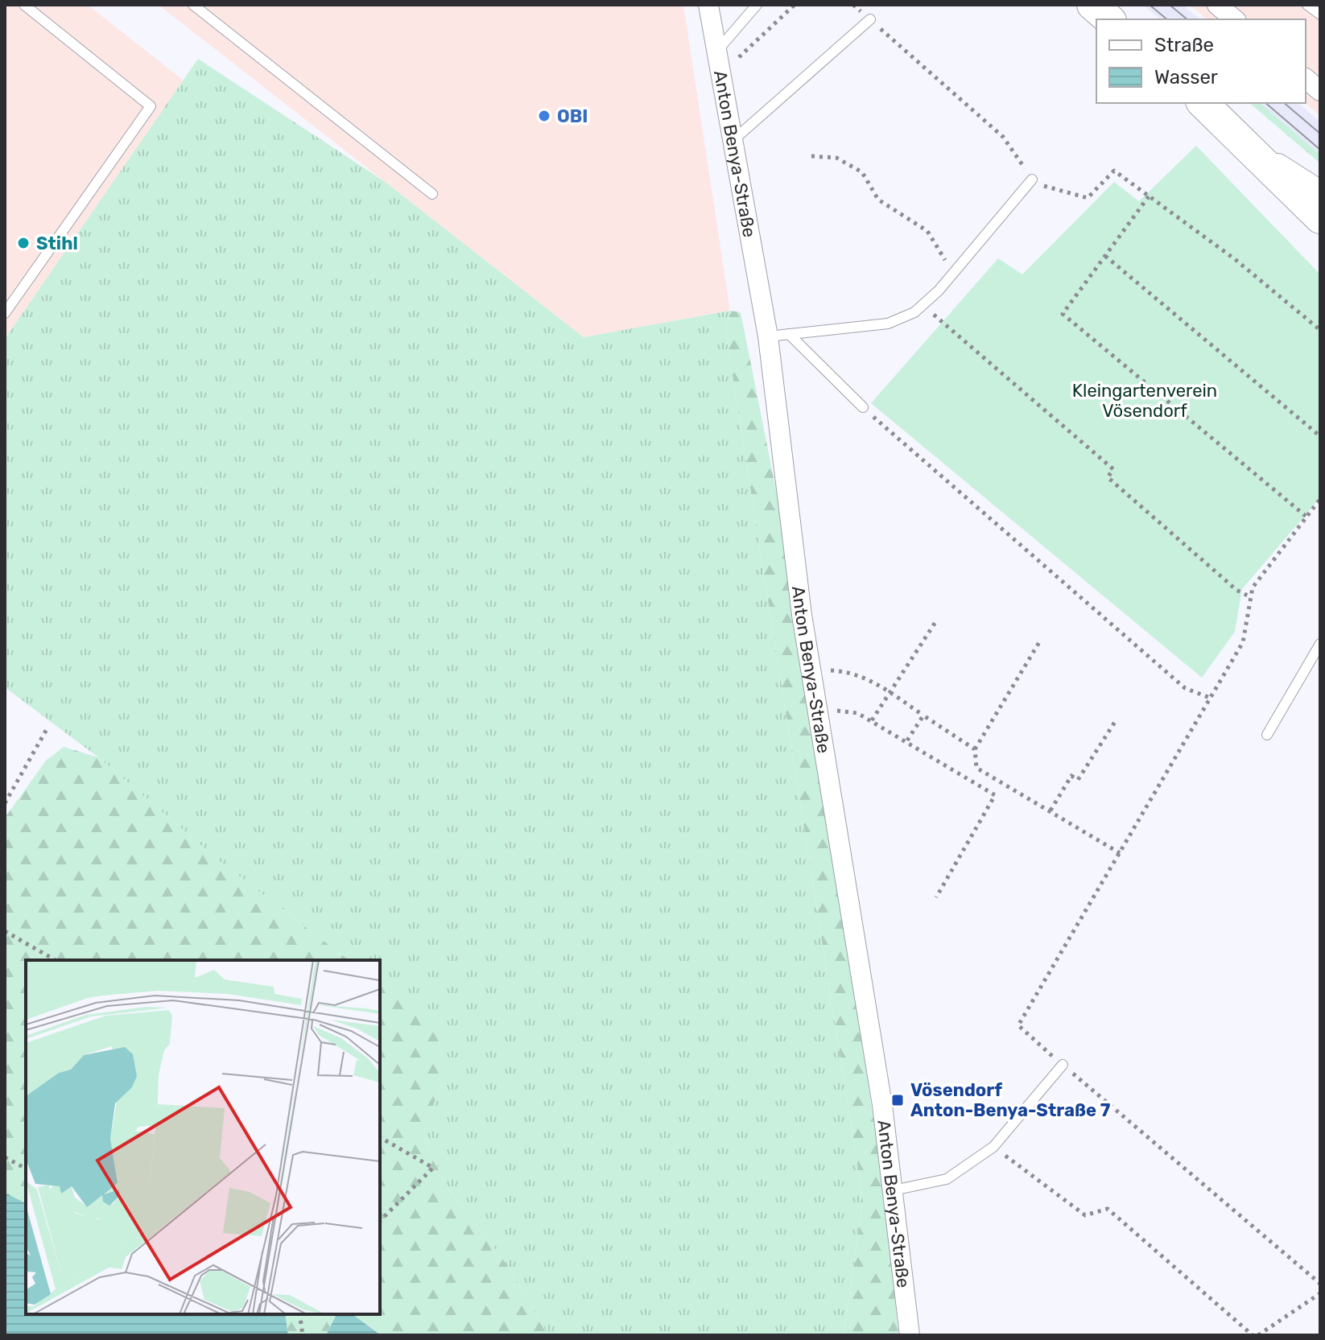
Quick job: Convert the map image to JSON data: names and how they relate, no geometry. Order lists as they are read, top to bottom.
{
  "streets": {
    "street": ["Anton Benya-Straße"]
  },
  "parks": ["Kleingartenverein Vösendorf"],
  "places": {
    "other": ["OBI", "Stihl"],
    "transit": ["Vösendorf Anton-Benya-Straße 7"]
  },
  "legend": ["Straße", "Wasser"]
}
